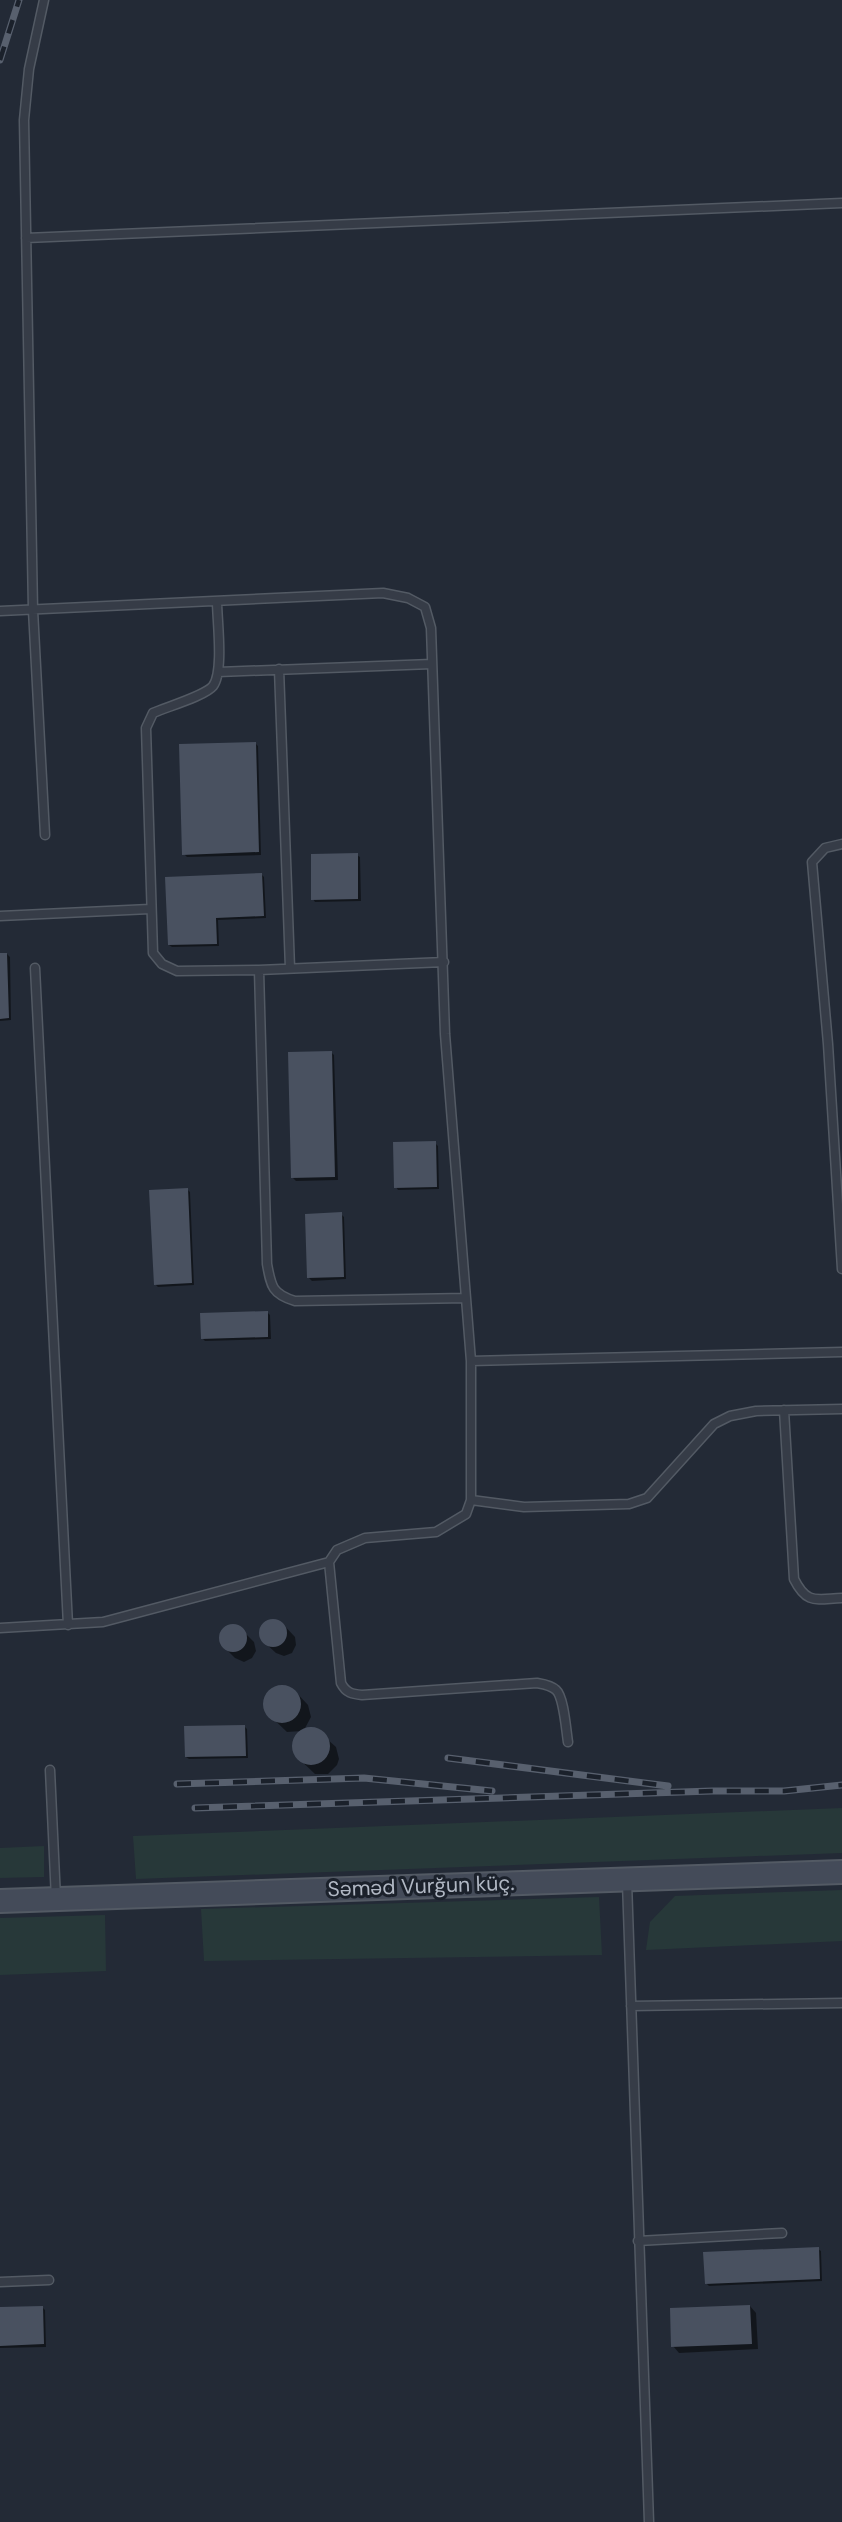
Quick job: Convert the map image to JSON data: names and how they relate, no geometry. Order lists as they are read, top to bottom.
{
  "streets": {
    "main road": ["Səməd Vurğun küç."]
  }
}
